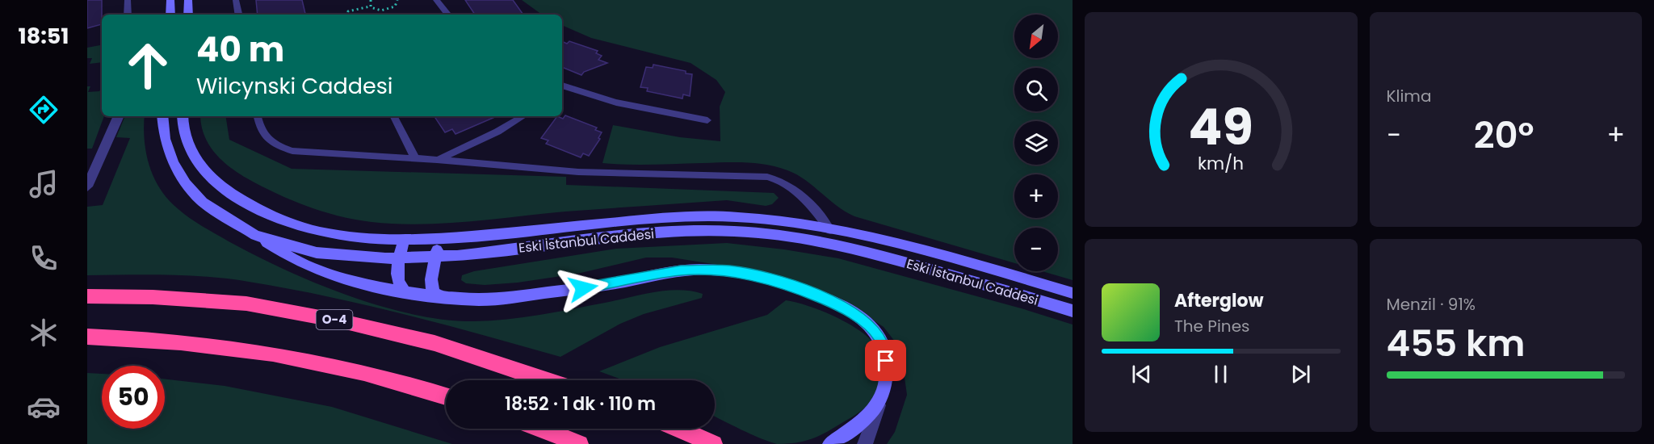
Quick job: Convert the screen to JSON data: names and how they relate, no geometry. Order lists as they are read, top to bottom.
{
  "streets": {
    "highway": ["O-4"],
    "main road": ["Eski İstanbul Caddesi"]
  },
  "north": "bottom left",
  "page": {
    "tabs": "18:51",
    "tile": [
      "Klima",
      ["Menzil · 91%", "455 km"]
    ],
    "map_buttons": ["+", "−"],
    "turn": ["40 m", "Wilcynski Caddesi"],
    "heat": ["−", "20°", "+"],
    "song": ["Afterglow", "The Pines"],
    "limit": "50",
    "trip": "18:52 · 1 dk · 110 m",
    "gauge": ["49", "km/h"]
  }
}
